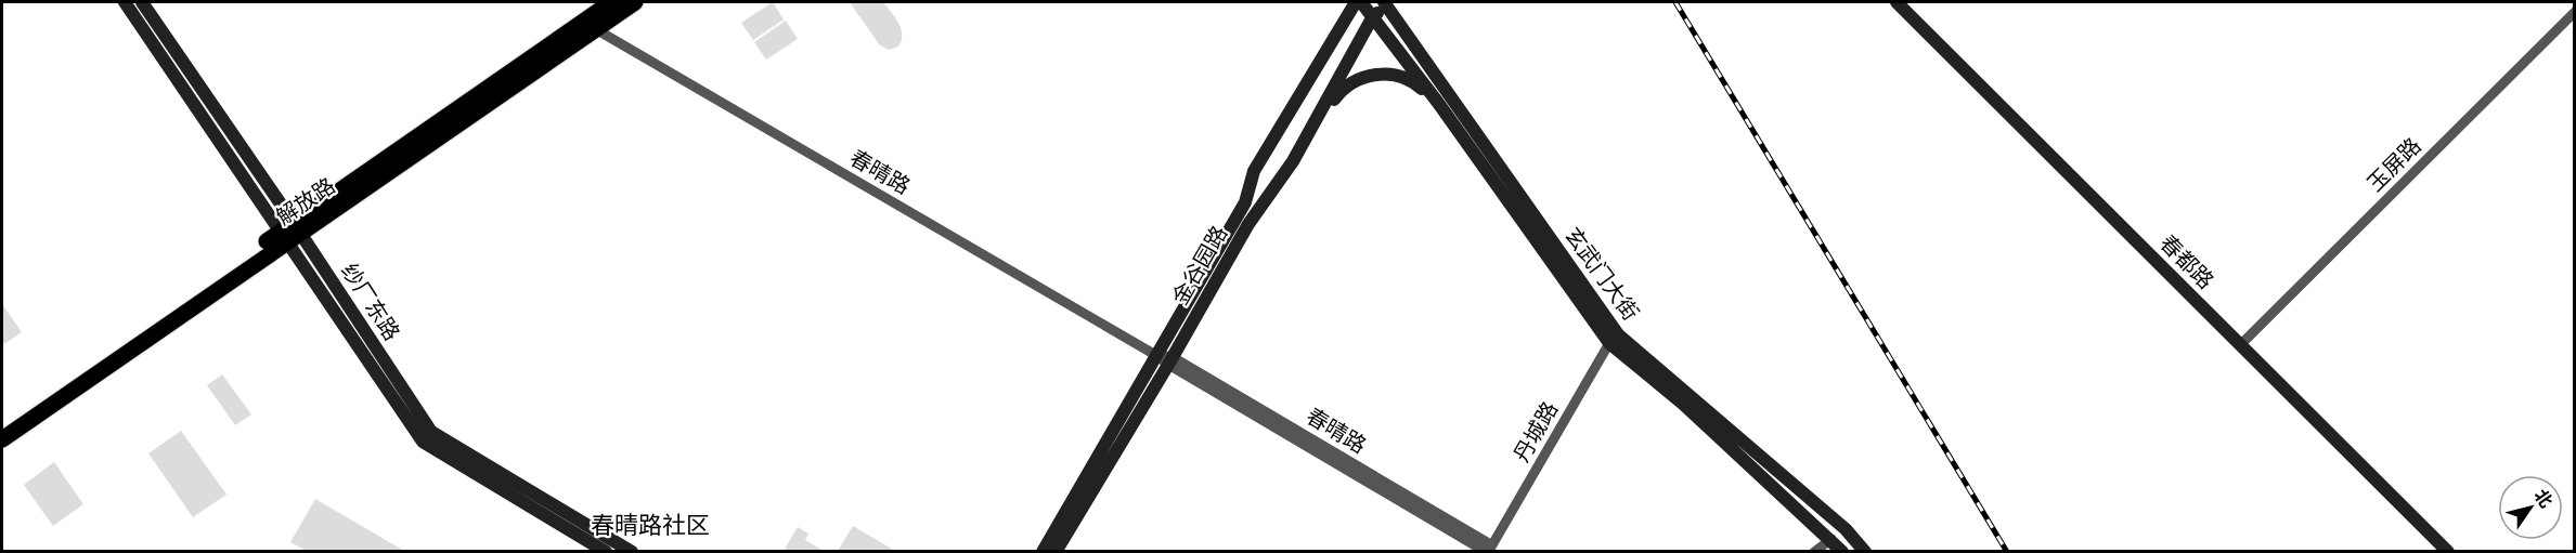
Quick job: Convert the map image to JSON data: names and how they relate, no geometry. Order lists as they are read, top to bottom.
{
  "streets": {
    "main road": [
      "解放路",
      "春都路",
      "金谷园路",
      "玄武门大街",
      "纱厂东路"
    ],
    "street": ["玉屏路", "春晴路", "丹城路"]
  },
  "crossings": [
    ["玉屏路", "春都路"],
    ["春晴路", "解放路"],
    ["春晴路", "金谷园路"],
    ["春晴路", "丹城路"],
    ["解放路", "纱厂东路"],
    ["金谷园路", "玄武门大街"],
    ["玄武门大街", "丹城路"]
  ],
  "districts": ["春晴路社区"],
  "north": "top right"
}
